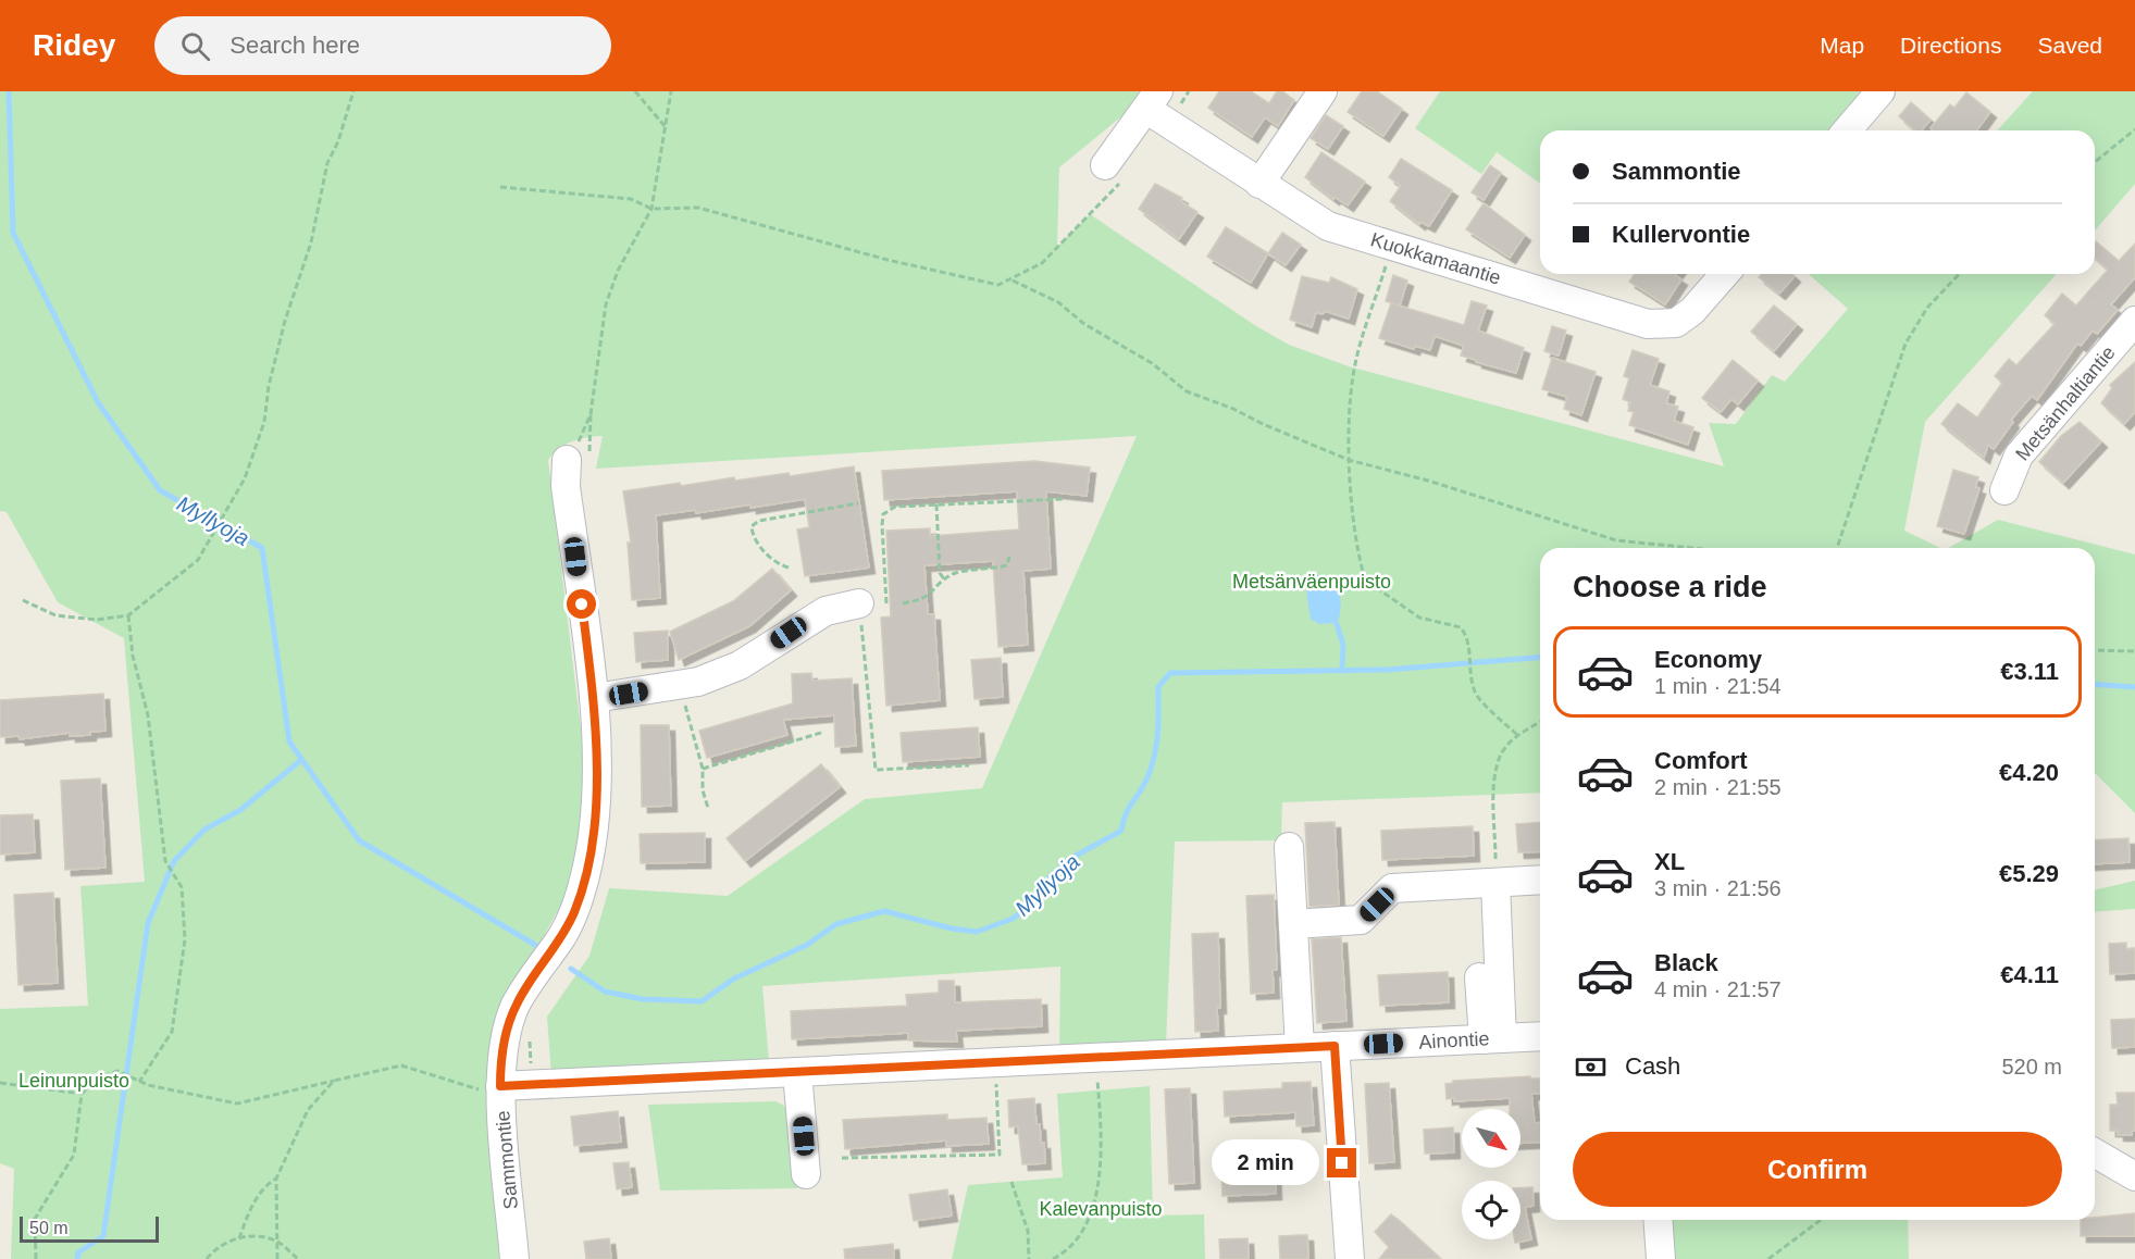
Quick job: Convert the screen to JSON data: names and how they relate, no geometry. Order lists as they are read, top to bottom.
{
  "streets": {
    "street": [
      "Kuokkamaantie",
      "Metsänhaltiantie",
      "Ainontie",
      "Sammontie"
    ]
  },
  "crossings": [
    ["Ainontie", "Sammontie"]
  ],
  "water": ["Myllyoja"],
  "parks": ["Metsänväenpuisto", "Leinunpuisto", "Kalevanpuisto"],
  "scale_bar": "50 m",
  "north": "bottom right",
  "page": {
    "header": "Ridey",
    "search": "Search here",
    "nav": ["Map", "Directions", "Saved"],
    "banner": ["Sammontie", "Kullervontie"],
    "heading": "Choose a ride",
    "list": [
      {
        "name": "Economy",
        "note": "1 min · 21:54",
        "value": "€3.11"
      },
      {
        "name": "Comfort",
        "note": "2 min · 21:55",
        "value": "€4.20"
      },
      {
        "name": "XL",
        "note": "3 min · 21:56",
        "value": "€5.29"
      },
      {
        "name": "Black",
        "note": "4 min · 21:57",
        "value": "€4.11"
      }
    ],
    "pay": ["Cash", "520 m"],
    "buttons": "Confirm",
    "bubble": "2 min",
    "scale": "50 m"
  }
}
